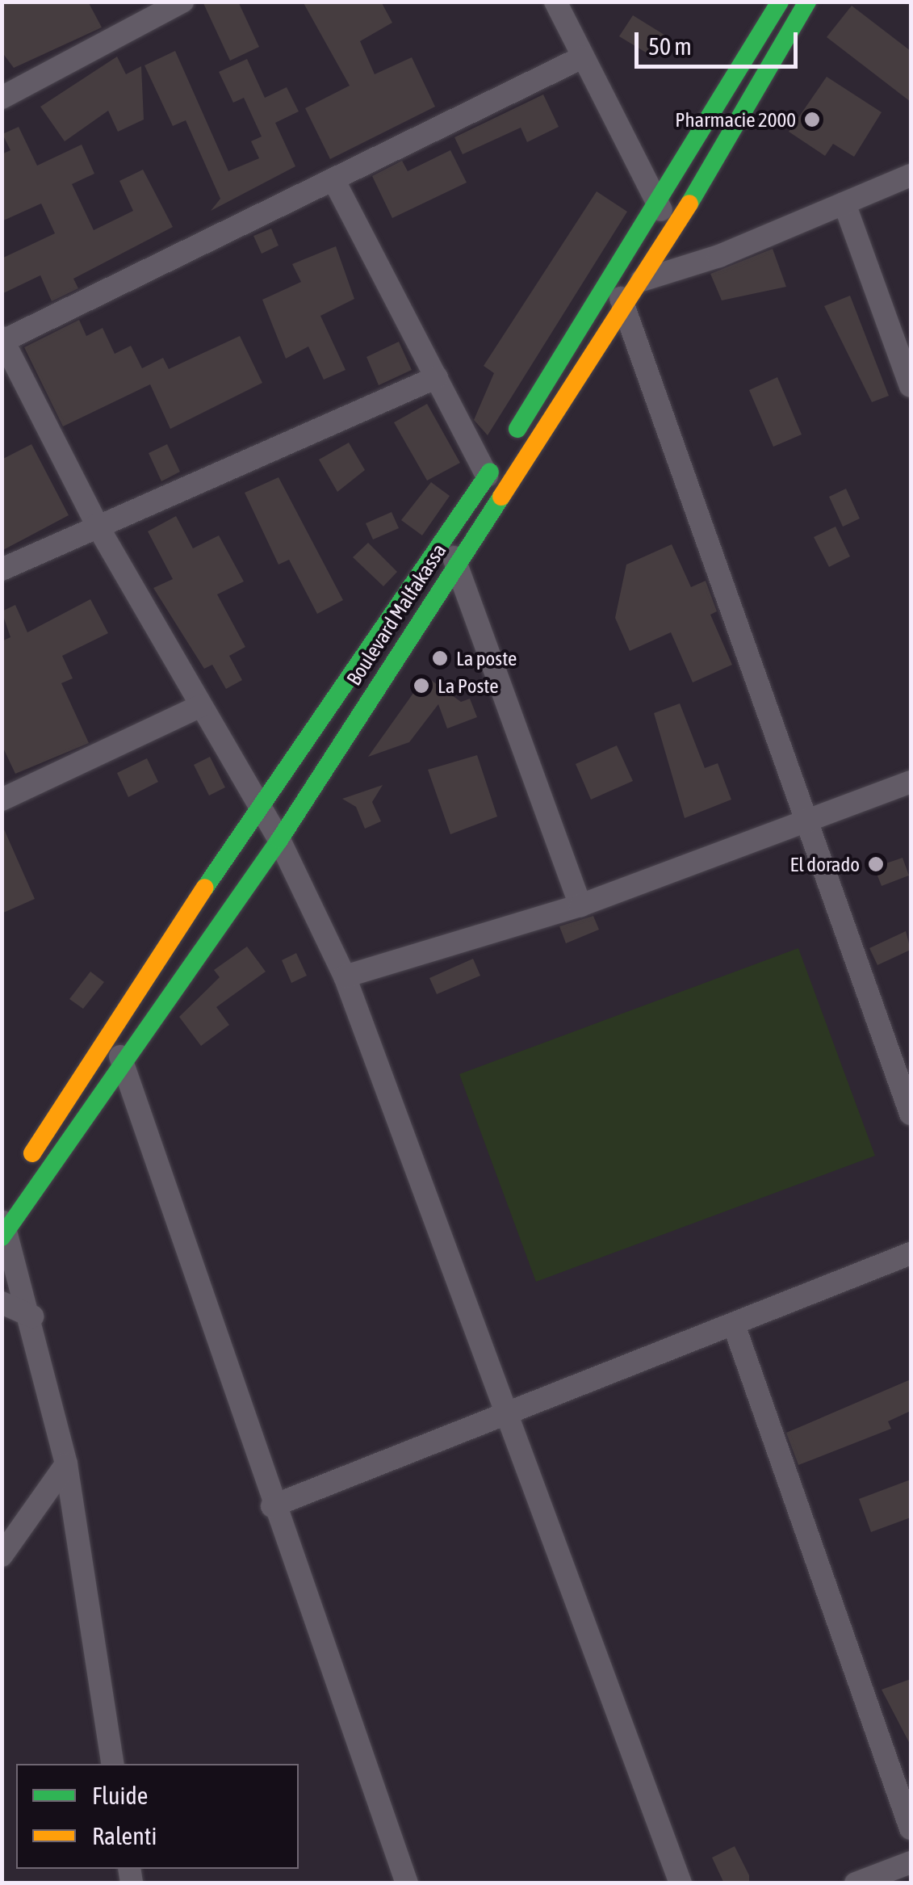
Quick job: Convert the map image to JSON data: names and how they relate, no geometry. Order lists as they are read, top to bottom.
{
  "streets": {
    "main road": ["Boulevard Malfakassa"]
  },
  "places": [
    "Pharmacie 2000",
    "La poste",
    "La Poste",
    "El dorado"
  ],
  "legend": ["Fluide", "Ralenti"],
  "scale_bar": "50 m"
}
